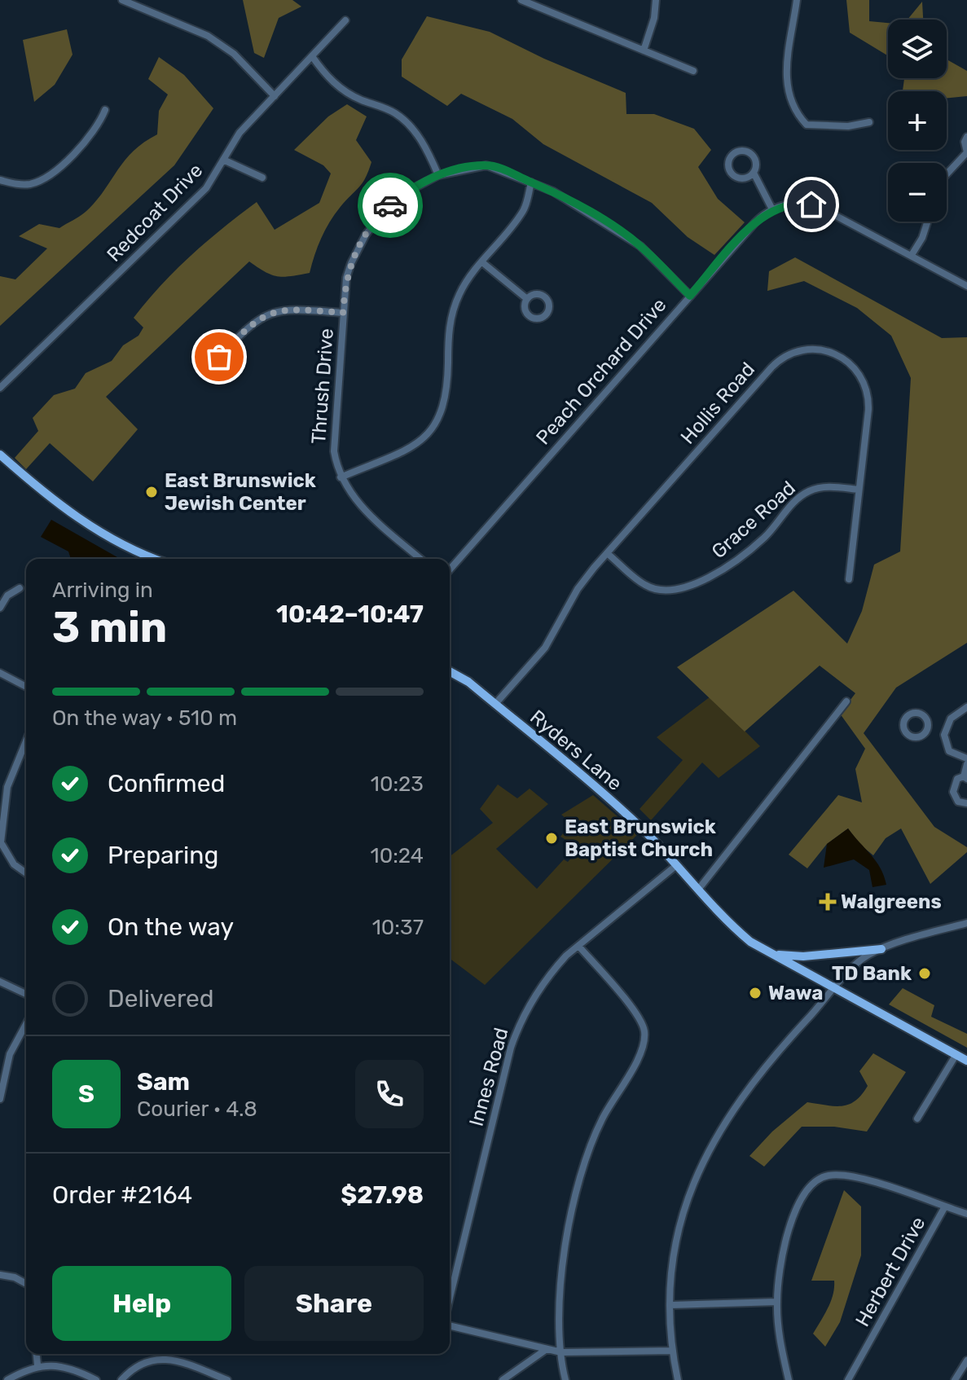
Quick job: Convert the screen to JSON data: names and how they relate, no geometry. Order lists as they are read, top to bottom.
{
  "streets": {
    "main road": ["Ryders Lane"],
    "street": [
      "Redcoat Drive",
      "Peach Orchard Drive",
      "Thrush Drive",
      "Hollis Road",
      "Grace Road",
      "Innes Road",
      "Herbert Drive"
    ]
  },
  "crossings": [
    ["Peach Orchard Drive", "Thrush Drive"],
    ["Hollis Road", "Grace Road"],
    ["Hollis Road", "Ryders Lane"],
    ["Ryders Lane", "Innes Road"]
  ],
  "places": {
    "other": [
      "East Brunswick Jewish Center",
      "East Brunswick Baptist Church",
      "TD Bank",
      "Wawa"
    ],
    "health": ["Walgreens"]
  },
  "page": {
    "map_buttons": ["+", "−"],
    "heading": ["3 min", "Arriving in", "10:42–10:47"],
    "panel": [
      "Sam",
      "Courier · 4.8",
      "Order #2164",
      "$27.98"
    ],
    "bar": "On the way · 510 m",
    "list": [
      ["Confirmed", "10:23"],
      ["Preparing", "10:24"],
      ["On the way", "10:37"],
      "Delivered"
    ],
    "round": "S",
    "buttons": ["Help", "Share"]
  }
}
